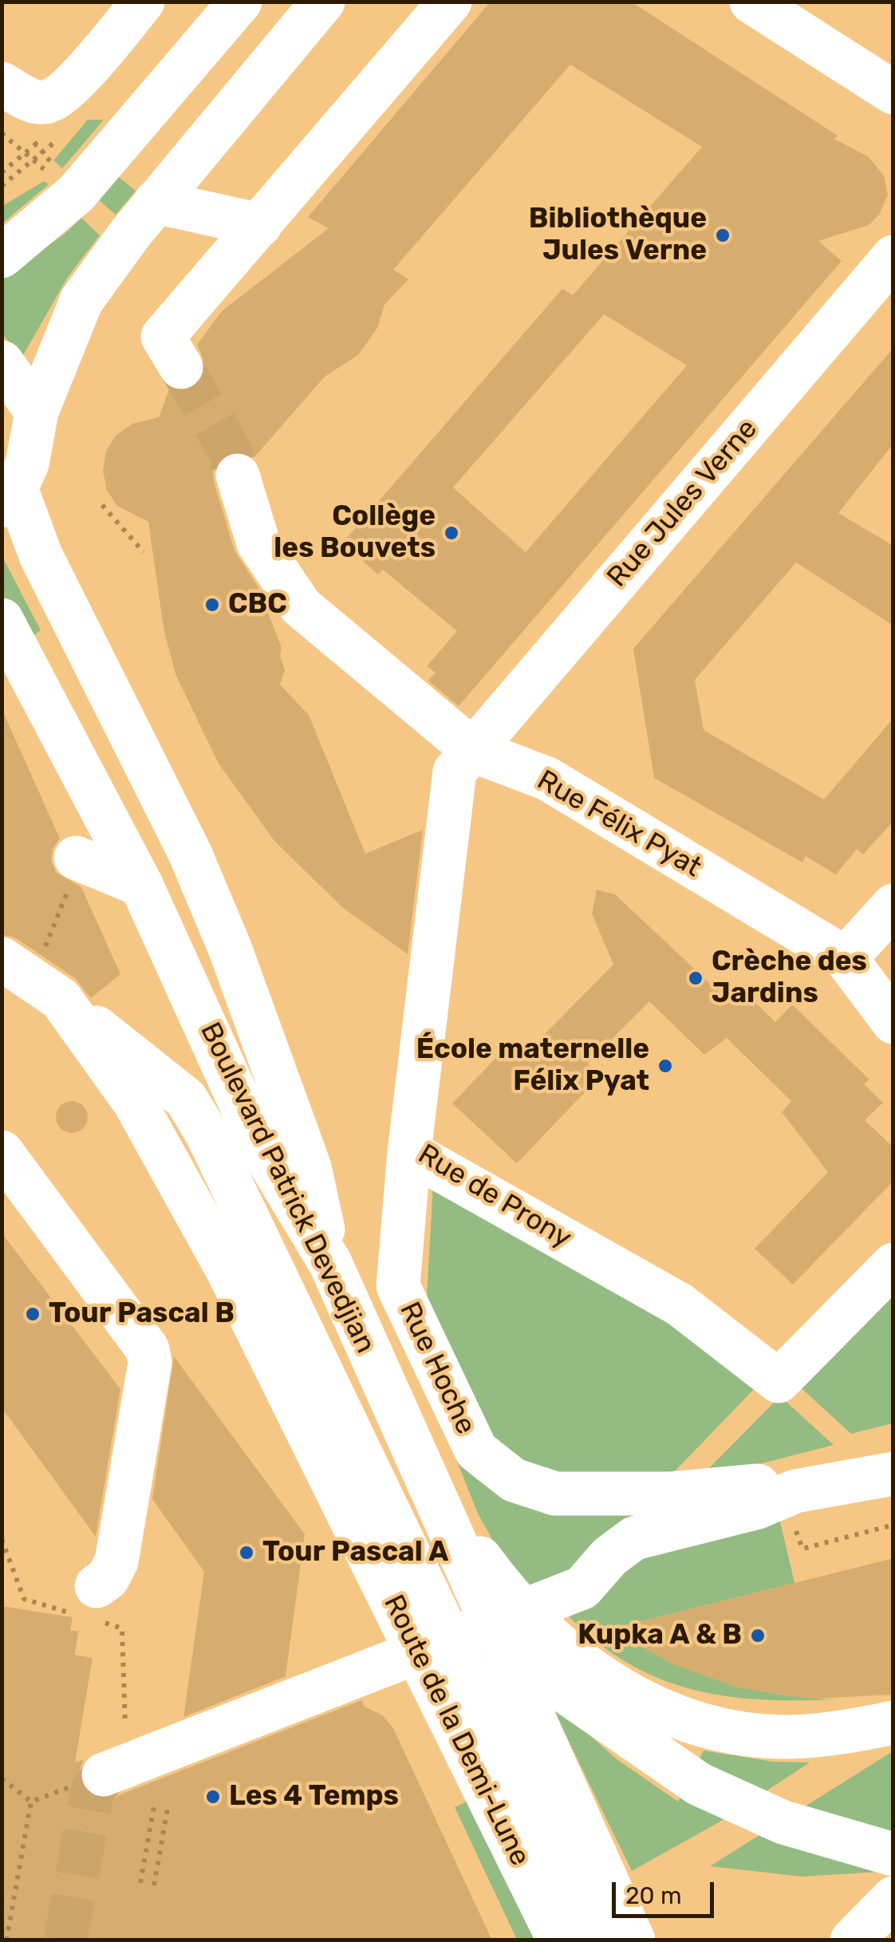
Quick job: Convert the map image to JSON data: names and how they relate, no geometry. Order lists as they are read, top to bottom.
{
  "streets": {
    "street": [
      "Rue Jules Verne",
      "Rue Félix Pyat",
      "Boulevard Patrick Devedjian",
      "Rue de Prony",
      "Rue Hoche",
      "Route de la Demi-Lune"
    ]
  },
  "crossings": [
    ["Rue Jules Verne", "Rue Félix Pyat"],
    ["Rue Jules Verne", "Rue de Prony"],
    ["Rue Félix Pyat", "Rue de Prony"],
    ["Rue de Prony", "Rue Hoche"]
  ],
  "places": [
    "Bibliothèque Jules Verne",
    "Collège les Bouvets",
    "CBC",
    "Crèche des Jardins",
    "École maternelle Félix Pyat",
    "Tour Pascal B",
    "Tour Pascal A",
    "Kupka A & B",
    "Les 4 Temps"
  ],
  "scale_bar": "20 m"
}
